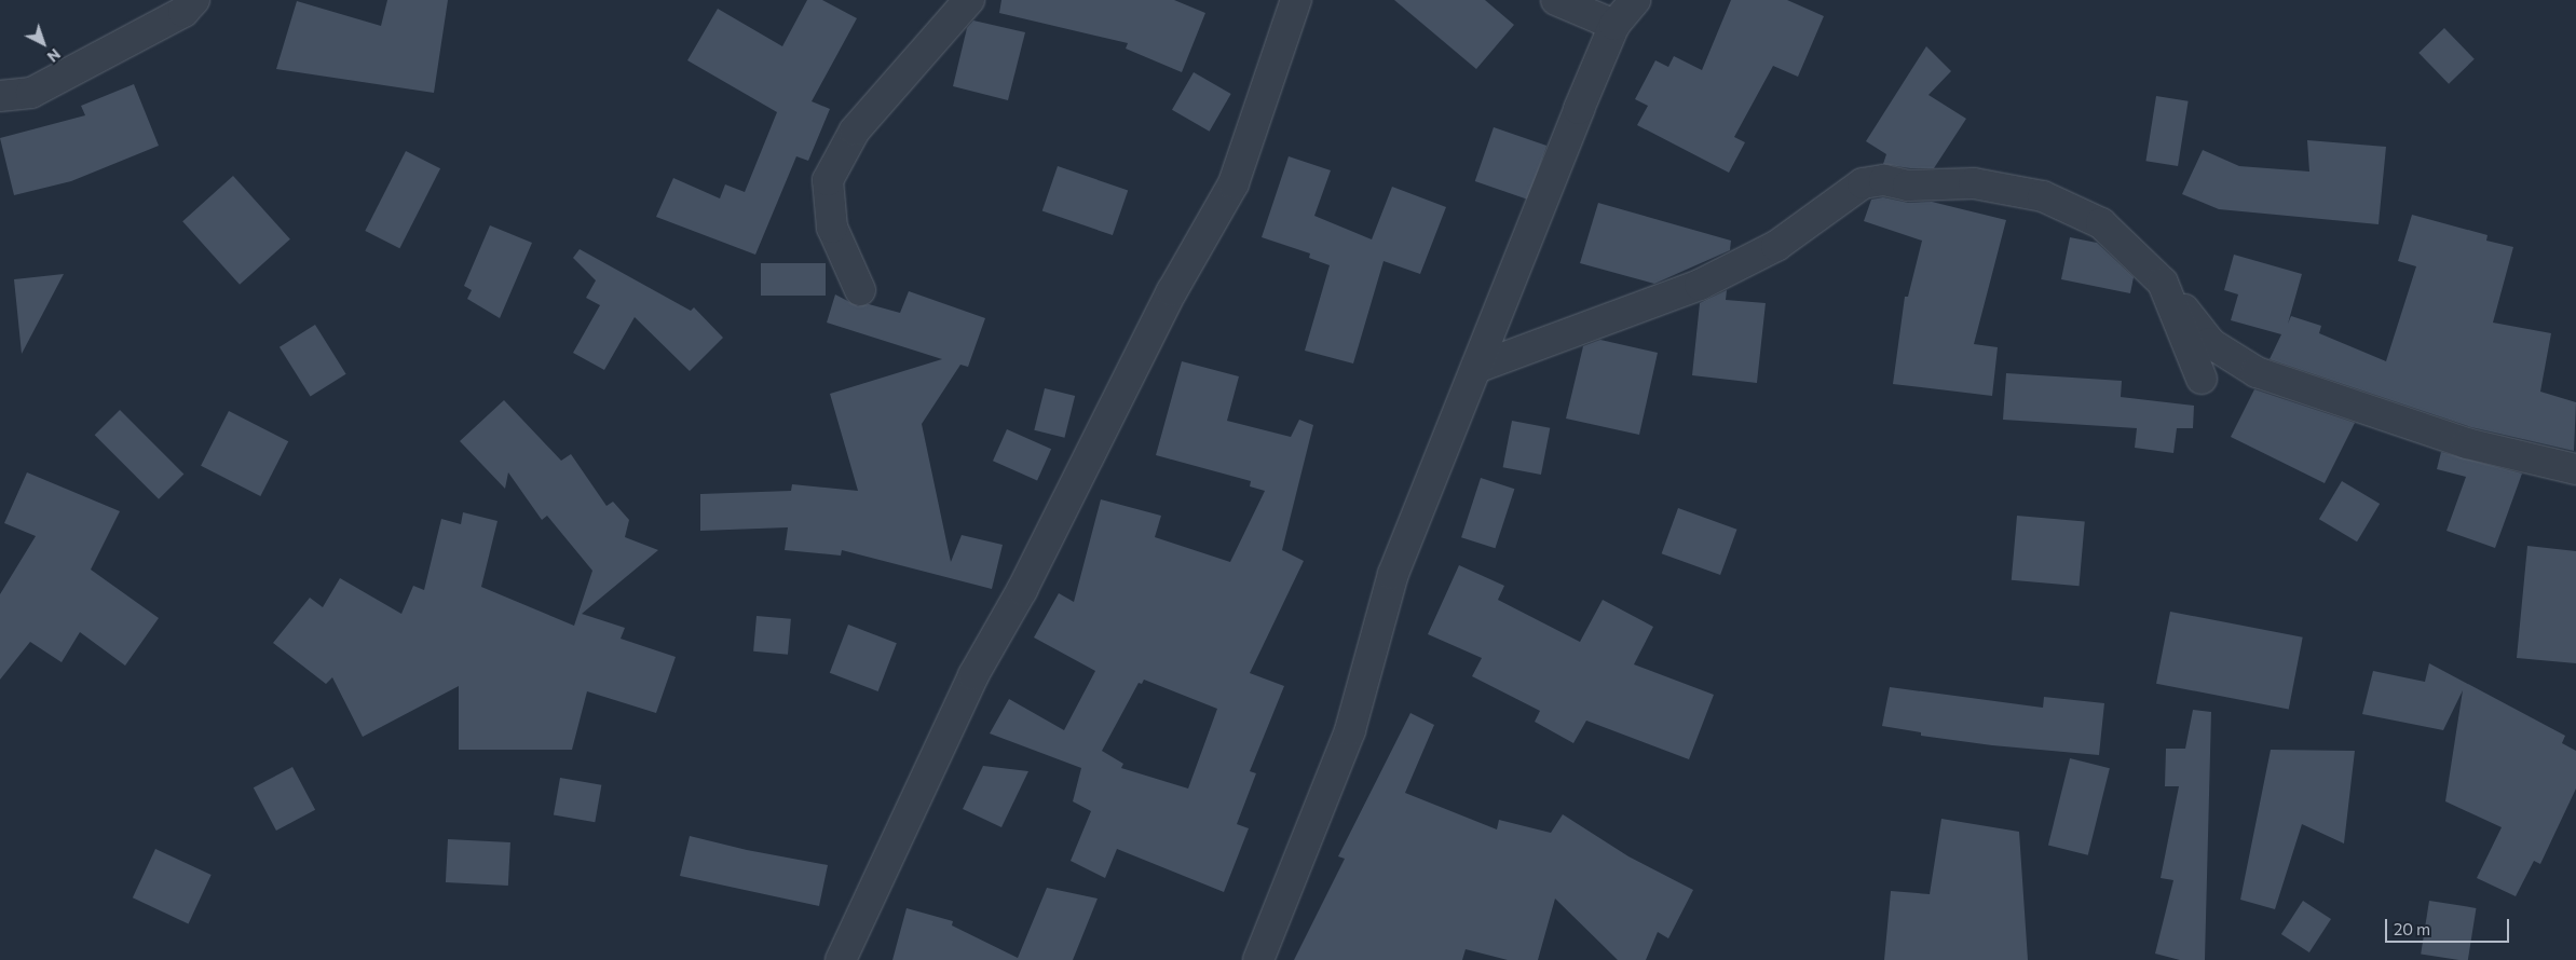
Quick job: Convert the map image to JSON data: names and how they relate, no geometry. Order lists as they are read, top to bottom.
{
  "scale_bar": "20 m",
  "north": "bottom right"
}
